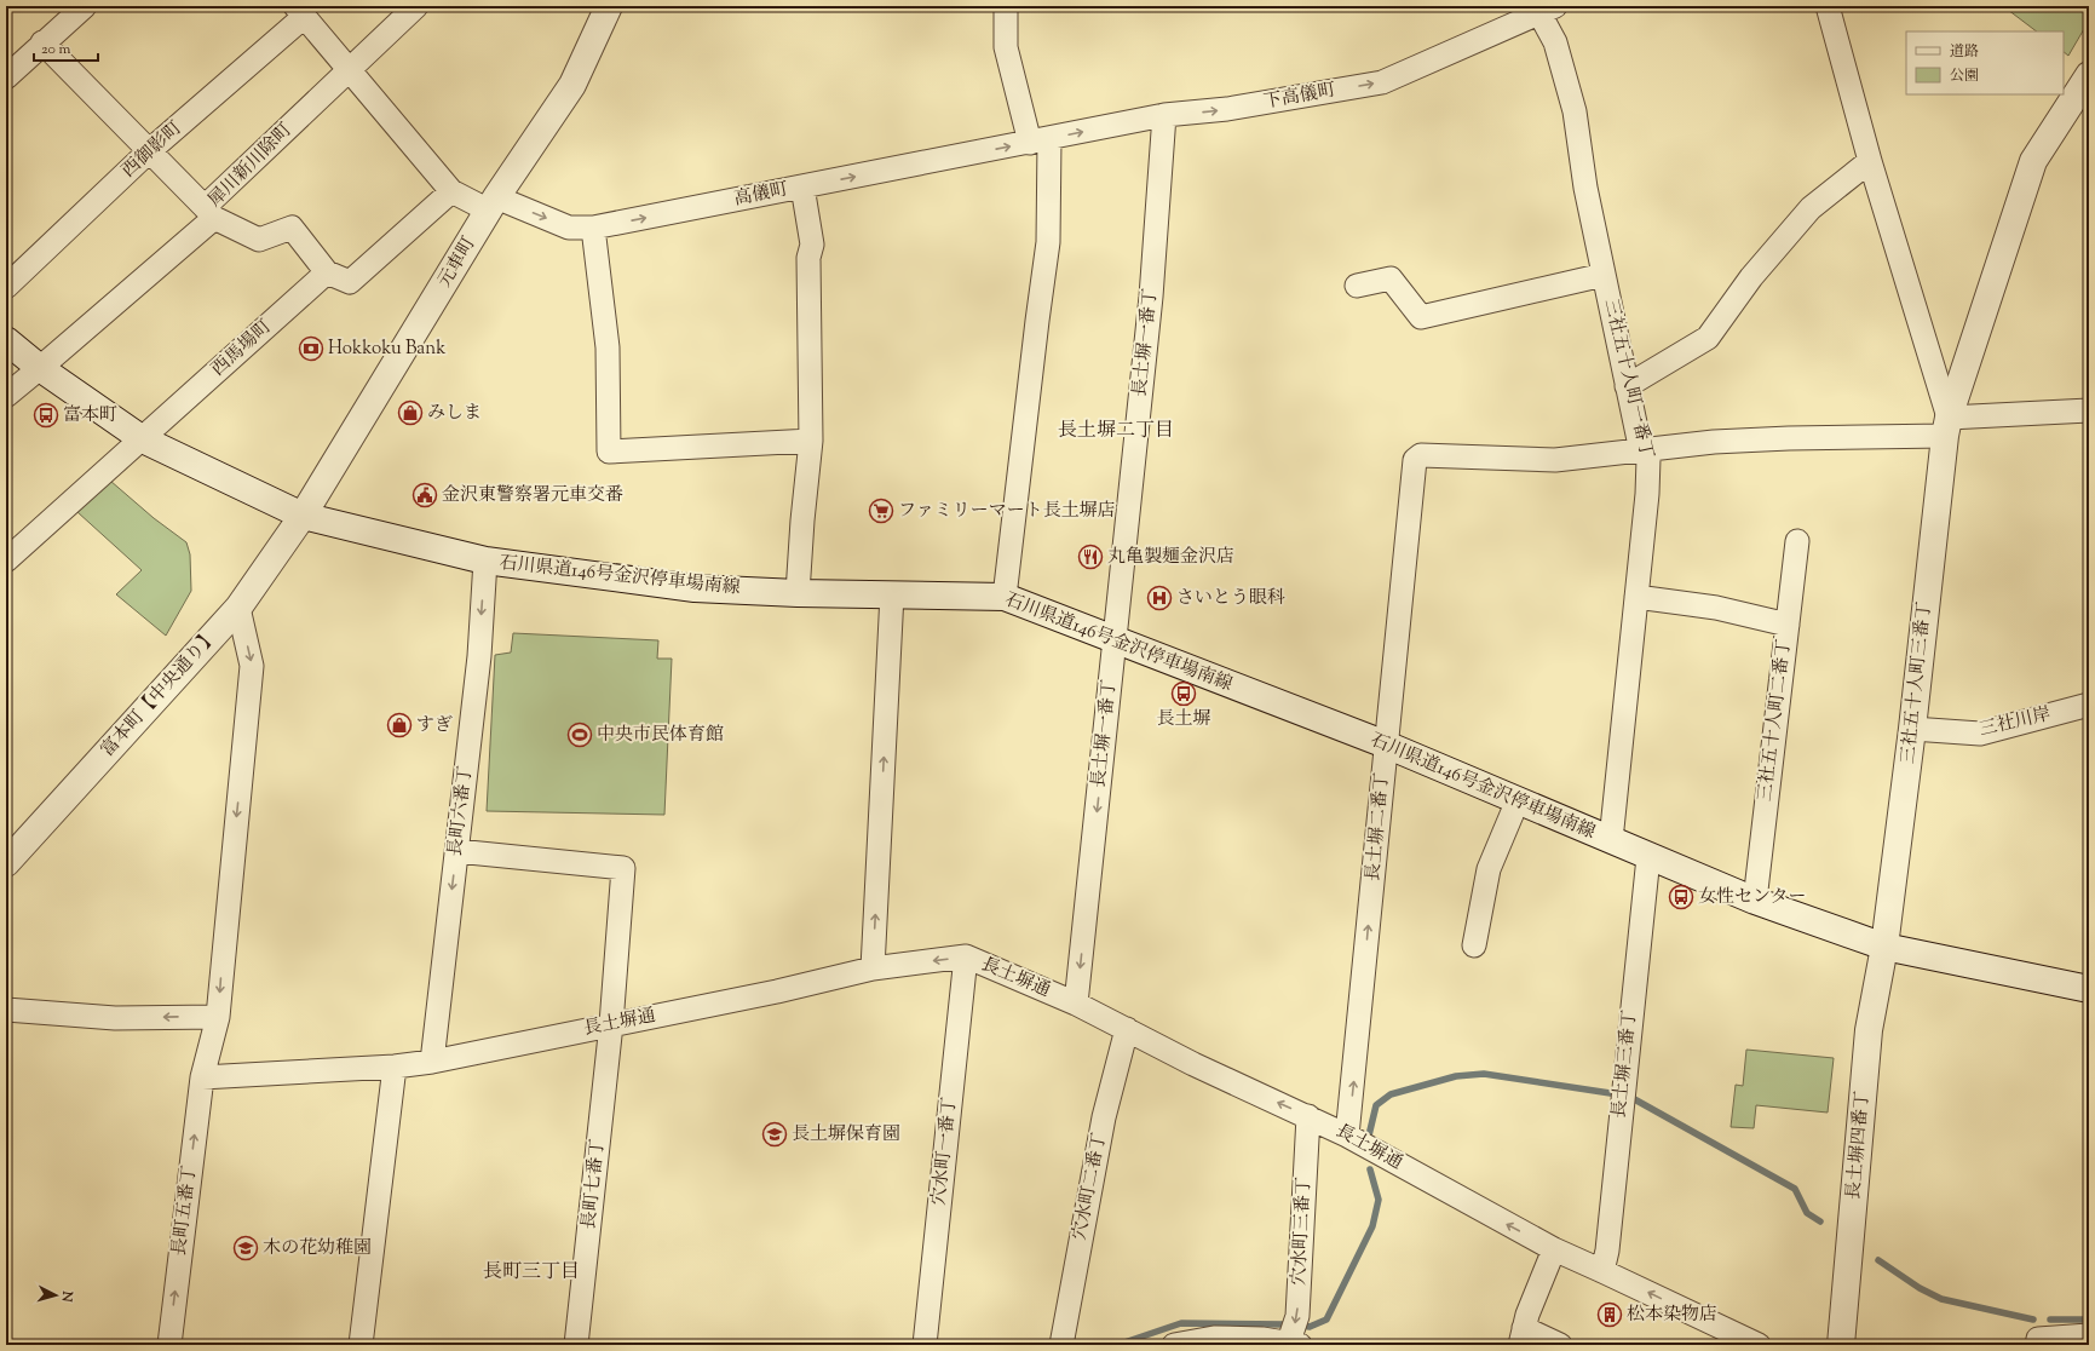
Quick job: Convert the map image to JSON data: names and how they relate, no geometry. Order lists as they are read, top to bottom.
{
  "streets": {
    "street": [
      "下高儀町",
      "西御影町",
      "犀川新川除町",
      "高儀町",
      "元車町",
      "長土塀一番丁",
      "西馬場町",
      "三社五十人町一番丁",
      "石川県道146号金沢停車場南線",
      "三社五十人町三番丁",
      "富本町【中央通り】",
      "三社五十人町二番丁",
      "三社川岸",
      "長町六番丁",
      "長土塀二番丁",
      "長土塀通",
      "長土塀三番丁",
      "長土塀四番丁",
      "穴水町一番丁",
      "長町七番丁",
      "穴水町二番丁",
      "長町五番丁",
      "穴水町三番丁"
    ]
  },
  "crossings": [
    ["下高儀町", "高儀町"],
    ["下高儀町", "長土塀一番丁"],
    ["下高儀町", "三社五十人町一番丁"],
    ["犀川新川除町", "石川県道146号金沢停車場南線"],
    ["高儀町", "元車町"],
    ["元車町", "石川県道146号金沢停車場南線"],
    ["元車町", "富本町【中央通り】"],
    ["長土塀一番丁", "石川県道146号金沢停車場南線"],
    ["長土塀一番丁", "長土塀通"],
    ["西馬場町", "石川県道146号金沢停車場南線"],
    ["三社五十人町一番丁", "石川県道146号金沢停車場南線"],
    ["三社五十人町一番丁", "長土塀二番丁"],
    ["石川県道146号金沢停車場南線", "三社五十人町三番丁"],
    ["石川県道146号金沢停車場南線", "富本町【中央通り】"],
    ["石川県道146号金沢停車場南線", "三社五十人町二番丁"],
    ["石川県道146号金沢停車場南線", "長町六番丁"],
    ["石川県道146号金沢停車場南線", "長土塀二番丁"],
    ["石川県道146号金沢停車場南線", "長土塀三番丁"],
    ["石川県道146号金沢停車場南線", "長土塀四番丁"],
    ["三社五十人町三番丁", "三社川岸"],
    ["三社五十人町三番丁", "長土塀四番丁"],
    ["富本町【中央通り】", "長町五番丁"],
    ["長町六番丁", "長土塀通"],
    ["長町六番丁", "長町七番丁"],
    ["長土塀二番丁", "長土塀通"],
    ["長土塀通", "長土塀三番丁"],
    ["長土塀通", "穴水町一番丁"],
    ["長土塀通", "長町七番丁"],
    ["長土塀通", "穴水町二番丁"],
    ["長土塀通", "長町五番丁"],
    ["長土塀通", "穴水町三番丁"]
  ],
  "one_way": [
    "下高儀町",
    "高儀町",
    "長土塀一番丁",
    "長町六番丁",
    "長土塀通",
    "穴水町三番丁"
  ],
  "districts": ["長土塀二丁目", "長町三丁目"],
  "places": {
    "bank": ["Hokkoku Bank"],
    "shop": ["みしま", "すぎ"],
    "bus stop": ["富本町", "長土塀", "女性センター"],
    "public building": ["金沢東警察署元車交番"],
    "supermarket": ["ファミリーマート長土塀店"],
    "restaurant": ["丸亀製麺金沢店"],
    "hospital": ["さいとう眼科"],
    "sports": ["中央市民体育館"],
    "school or university": ["長土塀保育園", "木の花幼稚園"],
    "building": ["松本染物店"]
  },
  "legend": ["道路", "公園"],
  "scale_bar": "20 m",
  "north": "right"
}
